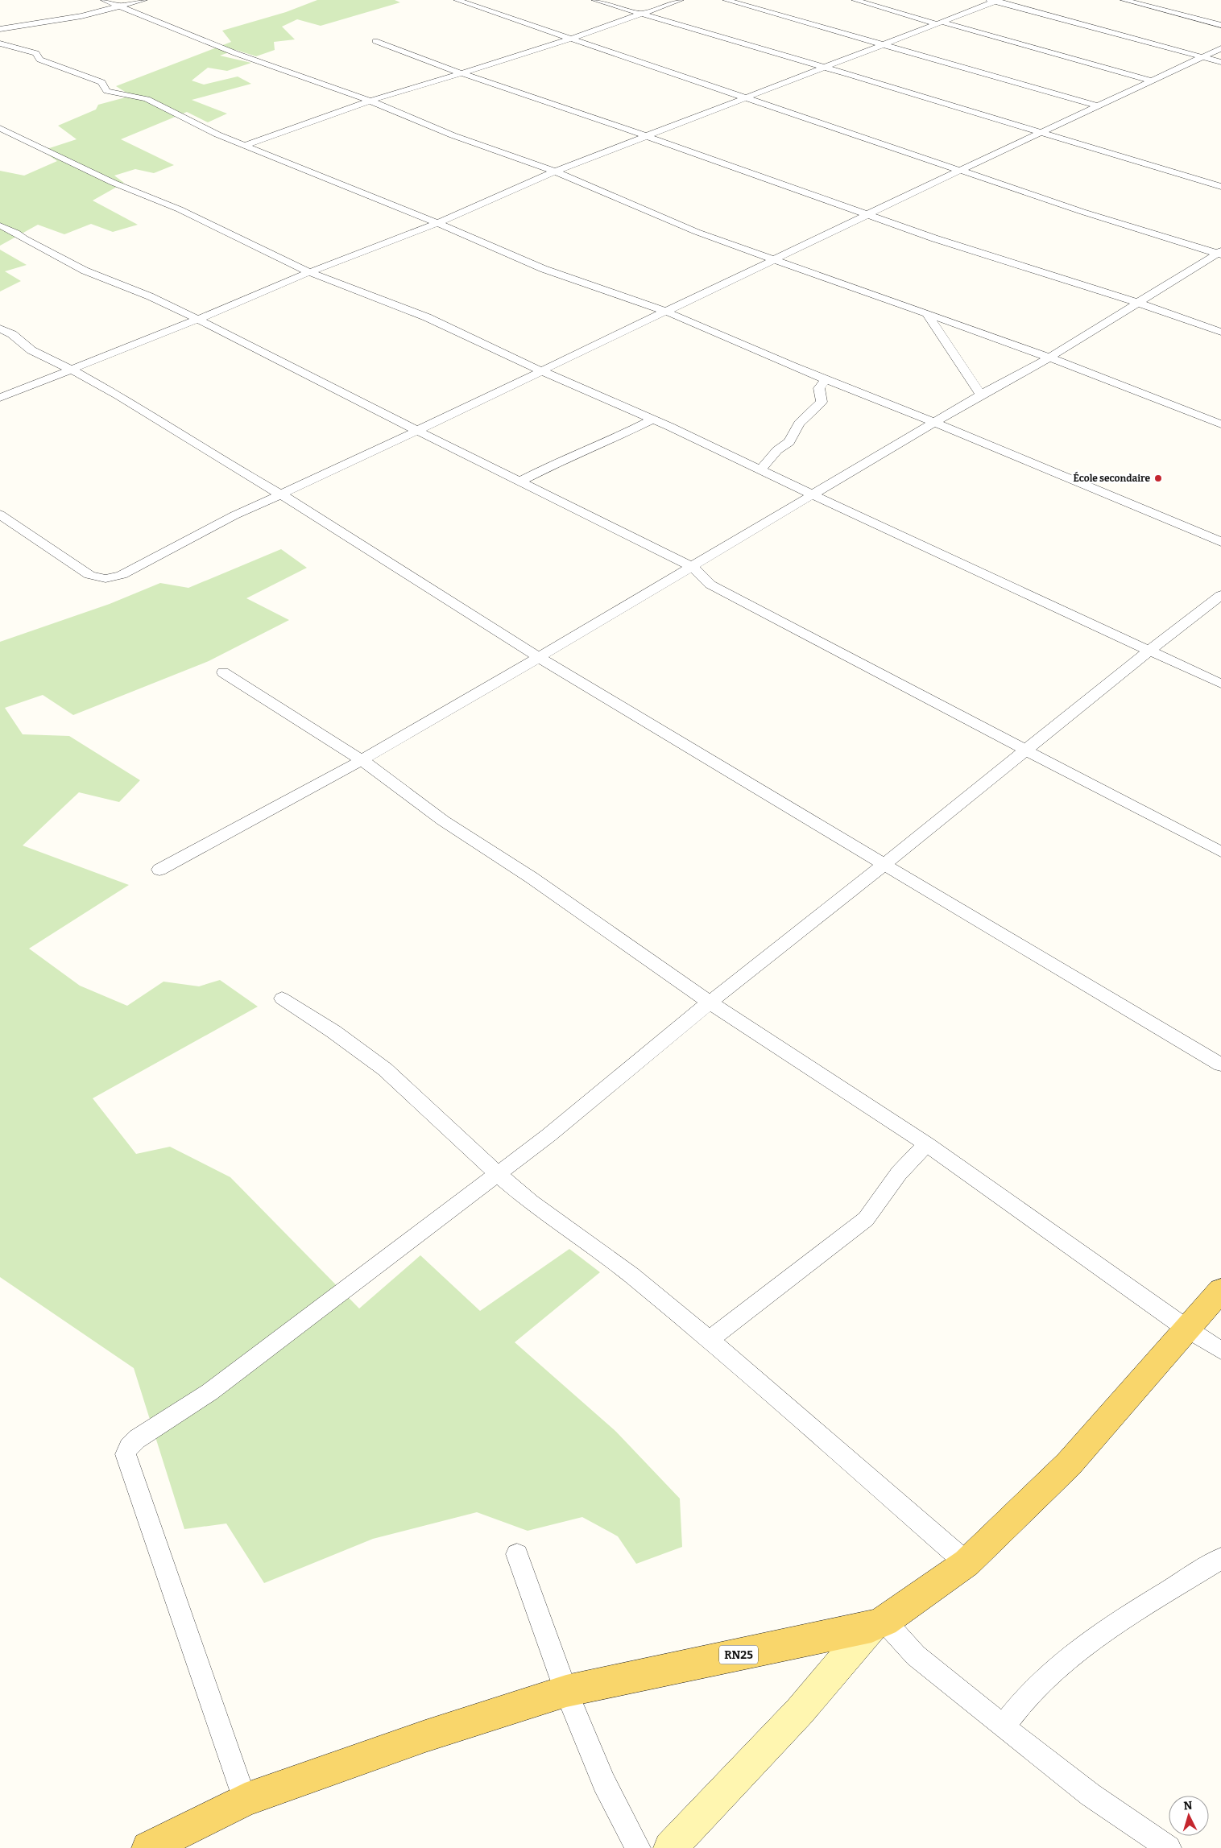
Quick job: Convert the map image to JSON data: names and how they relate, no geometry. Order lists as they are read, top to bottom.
{
  "streets": {
    "main road": ["RN25"]
  },
  "places": ["École secondaire"],
  "north": "top"
}
